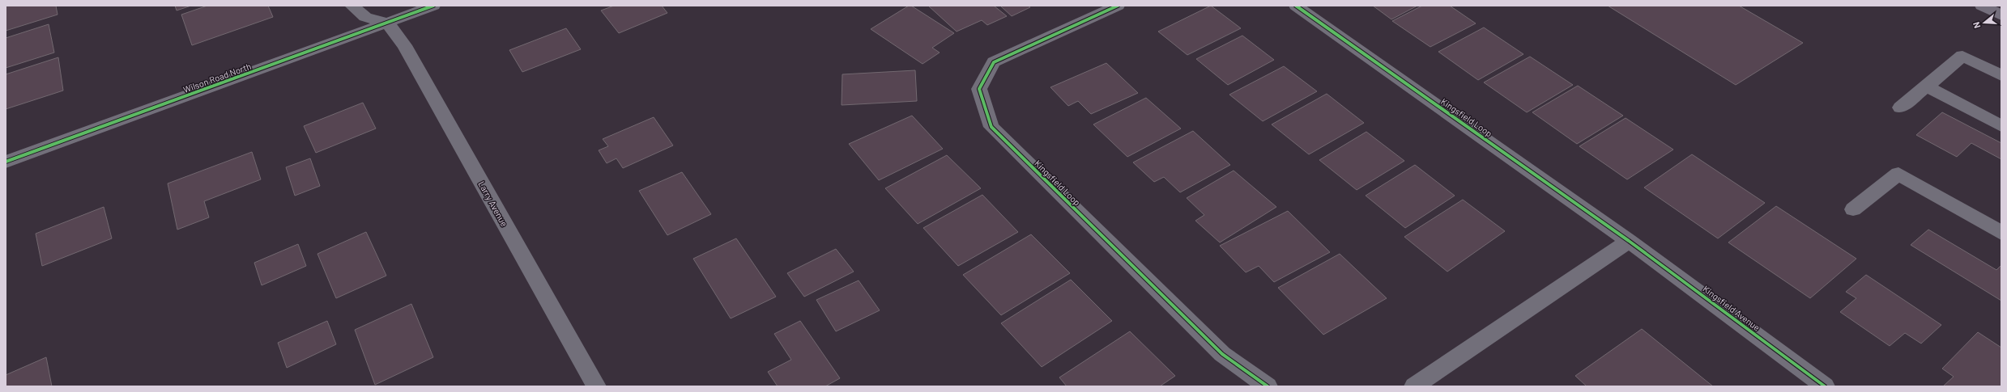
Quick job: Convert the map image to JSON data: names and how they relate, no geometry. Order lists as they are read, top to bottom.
{
  "streets": {
    "street": [
      "Wilson Road North",
      "Kingsfield Loop",
      "Larry Avenue",
      "Kingsfield Avenue"
    ]
  },
  "crossings": [
    ["Wilson Road North", "Larry Avenue"],
    ["Kingsfield Loop", "Kingsfield Avenue"]
  ],
  "north": "left"
}
